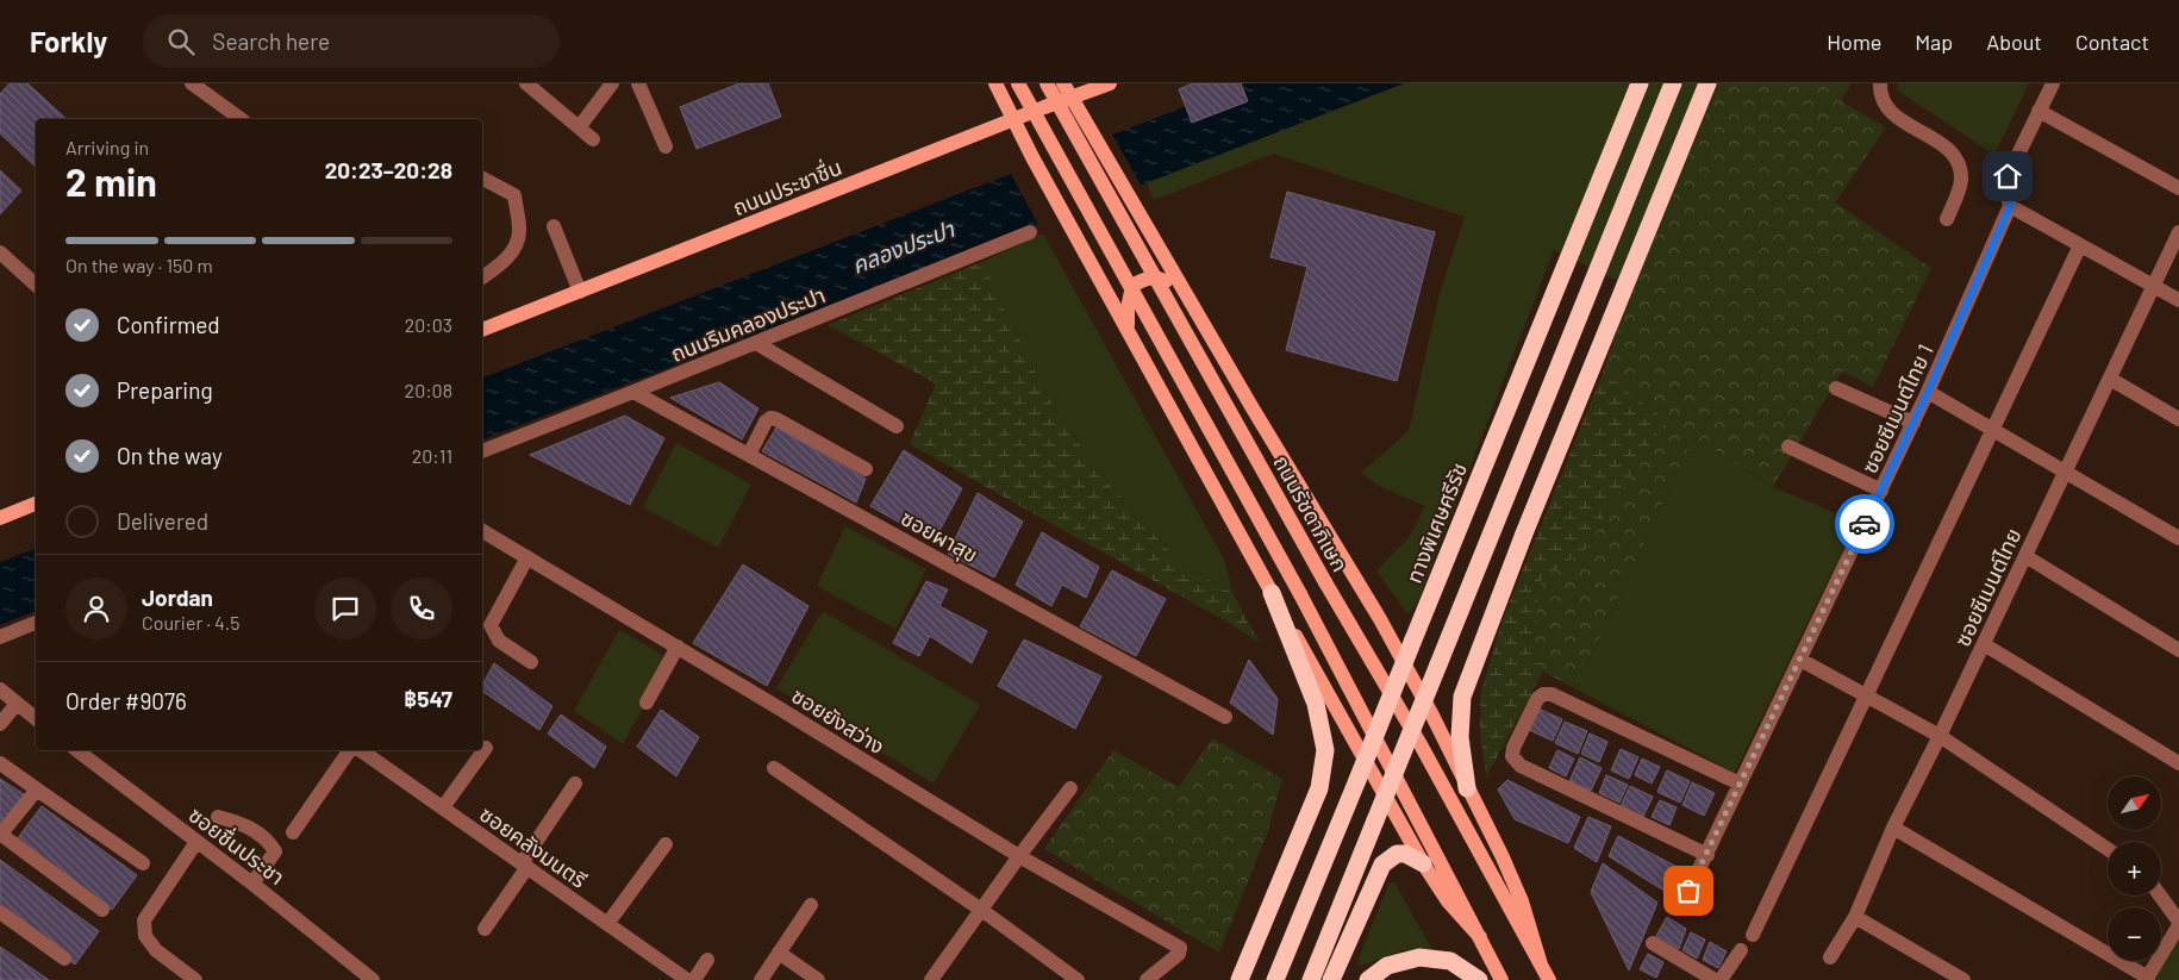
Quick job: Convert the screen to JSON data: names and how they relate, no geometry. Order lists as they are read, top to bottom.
{
  "streets": {
    "highway": ["ทางพิเศษศรีรัช"],
    "main road": ["ถนนประชาชื่น", "ถนนรัชดาภิเษก"],
    "street": [
      "ถนนริมคลองประปา",
      "ซอยซีเมนต์ไทย 1",
      "ซอยผาสุข",
      "ซอยซีเมนต์ไทย",
      "ซอยยังสว่าง",
      "ซอยชื่นประชา",
      "ซอยคลังมนตรี"
    ]
  },
  "crossings": [
    ["ถนนประชาชื่น", "ถนนรัชดาภิเษก"],
    ["ถนนริมคลองประปา", "ซอยผาสุข"]
  ],
  "water": ["คลองประปา"],
  "north": "top right",
  "page": {
    "header": "Forkly",
    "search": "Search here",
    "nav": [
      "Home",
      "Map",
      "About",
      "Contact"
    ],
    "heading": ["2 min", "Arriving in", "20:23–20:28"],
    "panel": [
      "Jordan",
      "Courier · 4.5",
      "Order #9076",
      "฿547"
    ],
    "bar": "On the way · 150 m",
    "list": [
      ["Confirmed", "20:03"],
      ["Preparing", "20:08"],
      ["On the way", "20:11"],
      "Delivered"
    ],
    "map_buttons": ["+", "−"]
  }
}
